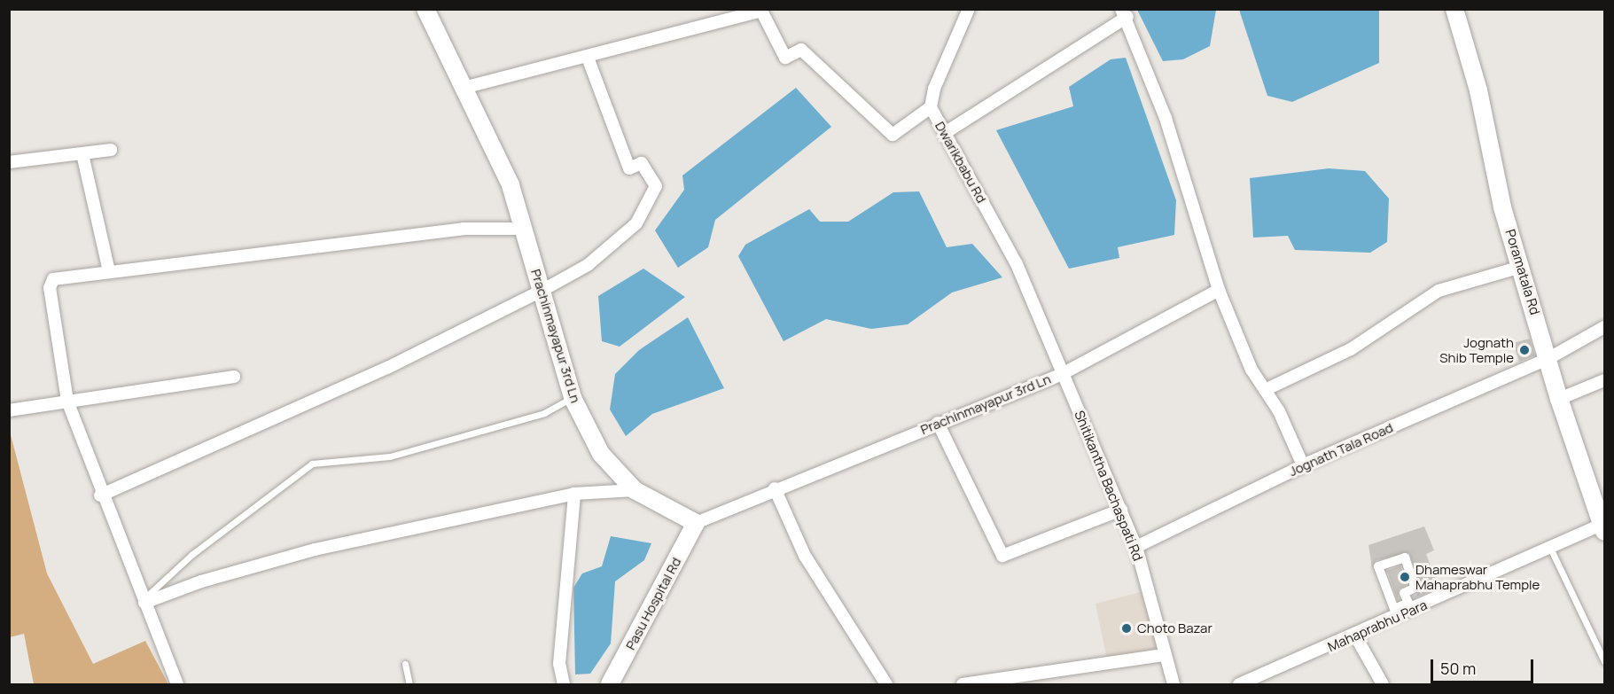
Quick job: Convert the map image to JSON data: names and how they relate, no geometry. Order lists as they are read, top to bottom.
{
  "streets": {
    "main road": ["Poramatala Rd", "Prachinmayapur 3rd Ln", "Pasu Hospital Rd"],
    "street": [
      "Dwarikbabu Rd",
      "Jognath Tala Road",
      "Shitikantha Bachaspati Rd",
      "Mahaprabhu Para"
    ]
  },
  "crossings": [
    ["Dwarikbabu Rd", "Prachinmayapur 3rd Ln"],
    ["Dwarikbabu Rd", "Shitikantha Bachaspati Rd"],
    ["Poramatala Rd", "Jognath Tala Road"],
    ["Poramatala Rd", "Mahaprabhu Para"],
    ["Prachinmayapur 3rd Ln", "Shitikantha Bachaspati Rd"],
    ["Prachinmayapur 3rd Ln", "Pasu Hospital Rd"],
    ["Jognath Tala Road", "Shitikantha Bachaspati Rd"]
  ],
  "places": ["Jognath Shib Temple", "Dhameswar Mahaprabhu Temple", "Choto Bazar"],
  "scale_bar": "50 m"
}
